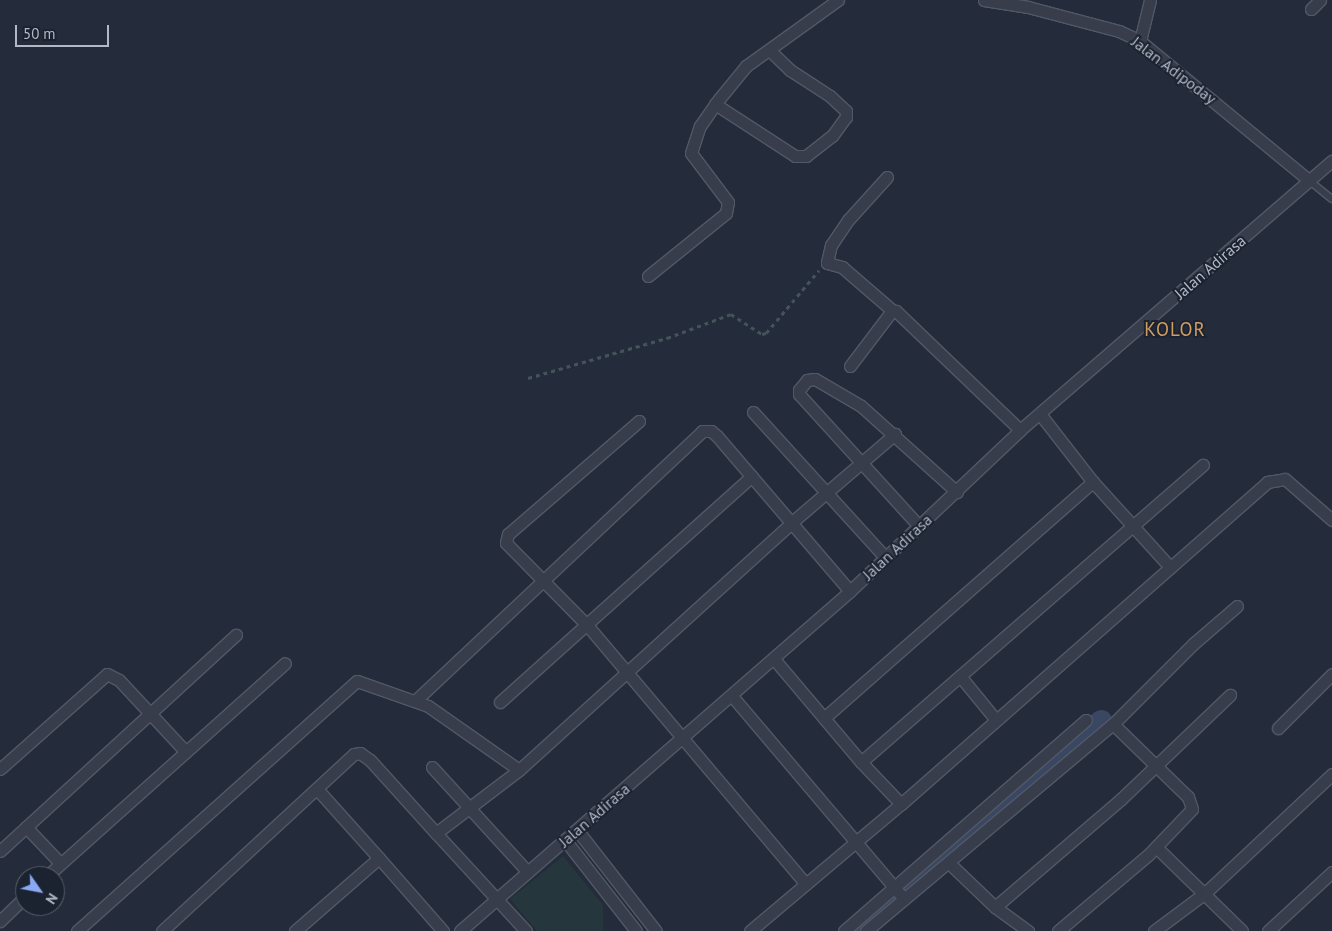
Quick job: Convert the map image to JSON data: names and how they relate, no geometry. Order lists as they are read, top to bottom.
{
  "streets": {
    "street": ["Jalan Adipoday", "Jalan Adirasa"]
  },
  "crossings": [
    ["Jalan Adipoday", "Jalan Adirasa"]
  ],
  "districts": ["KOLOR"],
  "scale_bar": "50 m",
  "north": "bottom right"
}
